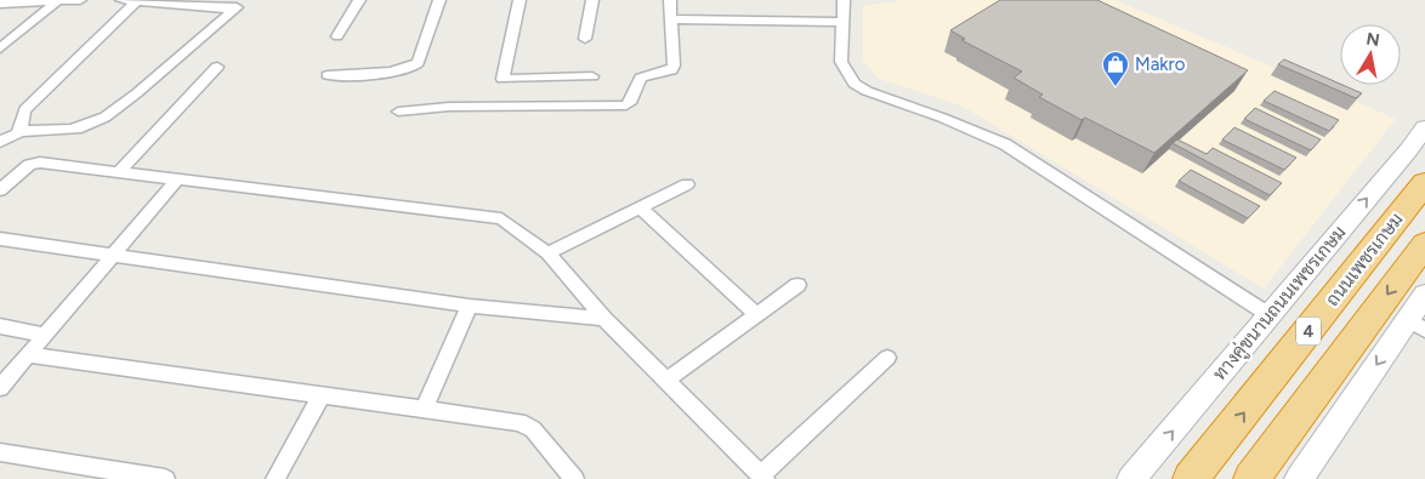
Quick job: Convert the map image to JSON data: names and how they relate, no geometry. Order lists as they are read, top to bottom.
{
  "streets": {
    "highway": ["ถนนเพชรเกษม", "4"],
    "main road": ["ทางคู่ขนานถนนเพชรเกษม"]
  },
  "places": {
    "shop": ["Makro"]
  },
  "north": "top"
}
